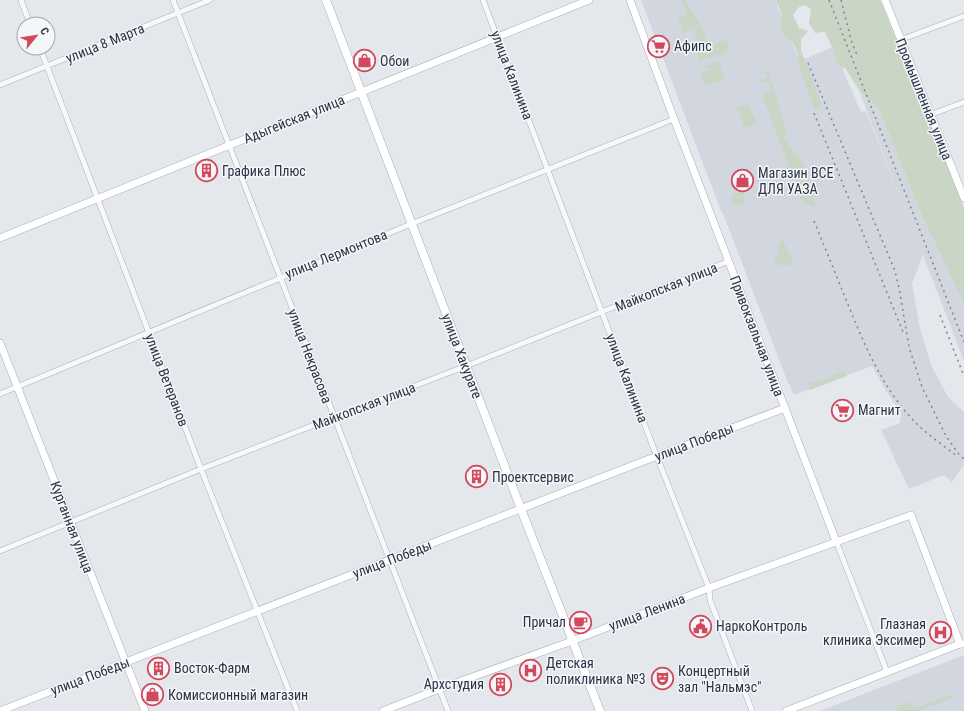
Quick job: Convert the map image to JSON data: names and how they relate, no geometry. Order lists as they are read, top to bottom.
{
  "streets": {
    "main road": ["улица Хакурате"],
    "street": [
      "улица 8 Марта",
      "улица Калинина",
      "Промышленная улица",
      "Адыгейская улица",
      "улица Лермонтова",
      "Майкопская улица",
      "Привокзальная улица",
      "улица Некрасова",
      "улица Ветеранов",
      "улица Победы",
      "Курганная улица",
      "улица Ленина"
    ]
  },
  "crossings": [
    ["улица 8 Марта", "улица Некрасова"],
    ["улица 8 Марта", "улица Ветеранов"],
    ["улица Калинина", "Адыгейская улица"],
    ["улица Калинина", "улица Лермонтова"],
    ["улица Калинина", "Майкопская улица"],
    ["улица Калинина", "улица Победы"],
    ["улица Калинина", "улица Ленина"],
    ["Адыгейская улица", "улица Некрасова"],
    ["Адыгейская улица", "улица Хакурате"],
    ["Адыгейская улица", "улица Ветеранов"],
    ["улица Лермонтова", "Привокзальная улица"],
    ["улица Лермонтова", "улица Некрасова"],
    ["улица Лермонтова", "улица Хакурате"],
    ["улица Лермонтова", "улица Ветеранов"],
    ["улица Лермонтова", "Курганная улица"],
    ["Майкопская улица", "Привокзальная улица"],
    ["Майкопская улица", "улица Некрасова"],
    ["Майкопская улица", "улица Хакурате"],
    ["Майкопская улица", "улица Ветеранов"],
    ["Майкопская улица", "Курганная улица"],
    ["Привокзальная улица", "улица Победы"],
    ["Привокзальная улица", "улица Ленина"],
    ["улица Некрасова", "улица Победы"],
    ["улица Некрасова", "улица Ленина"],
    ["улица Хакурате", "улица Победы"],
    ["улица Хакурате", "улица Ленина"],
    ["улица Ветеранов", "улица Победы"],
    ["улица Победы", "Курганная улица"]
  ],
  "places": {
    "supermarket": ["Афипс", "Магнит"],
    "shop": ["Обои", "Магазин ВСЕ ДЛЯ УАЗА", "Комиссионный магазин"],
    "building": [
      "Графика Плюс",
      "Проектсервис",
      "Восток-Фарм",
      "Архстудия"
    ],
    "cafe": ["Причал"],
    "public building": ["НаркоКонтроль"],
    "hospital": ["Глазная клиника Эксимер", "Детская поликлиника №3"],
    "theatre": ["Концертный зал \"Нальмэс\""]
  },
  "north": "top right"
}
